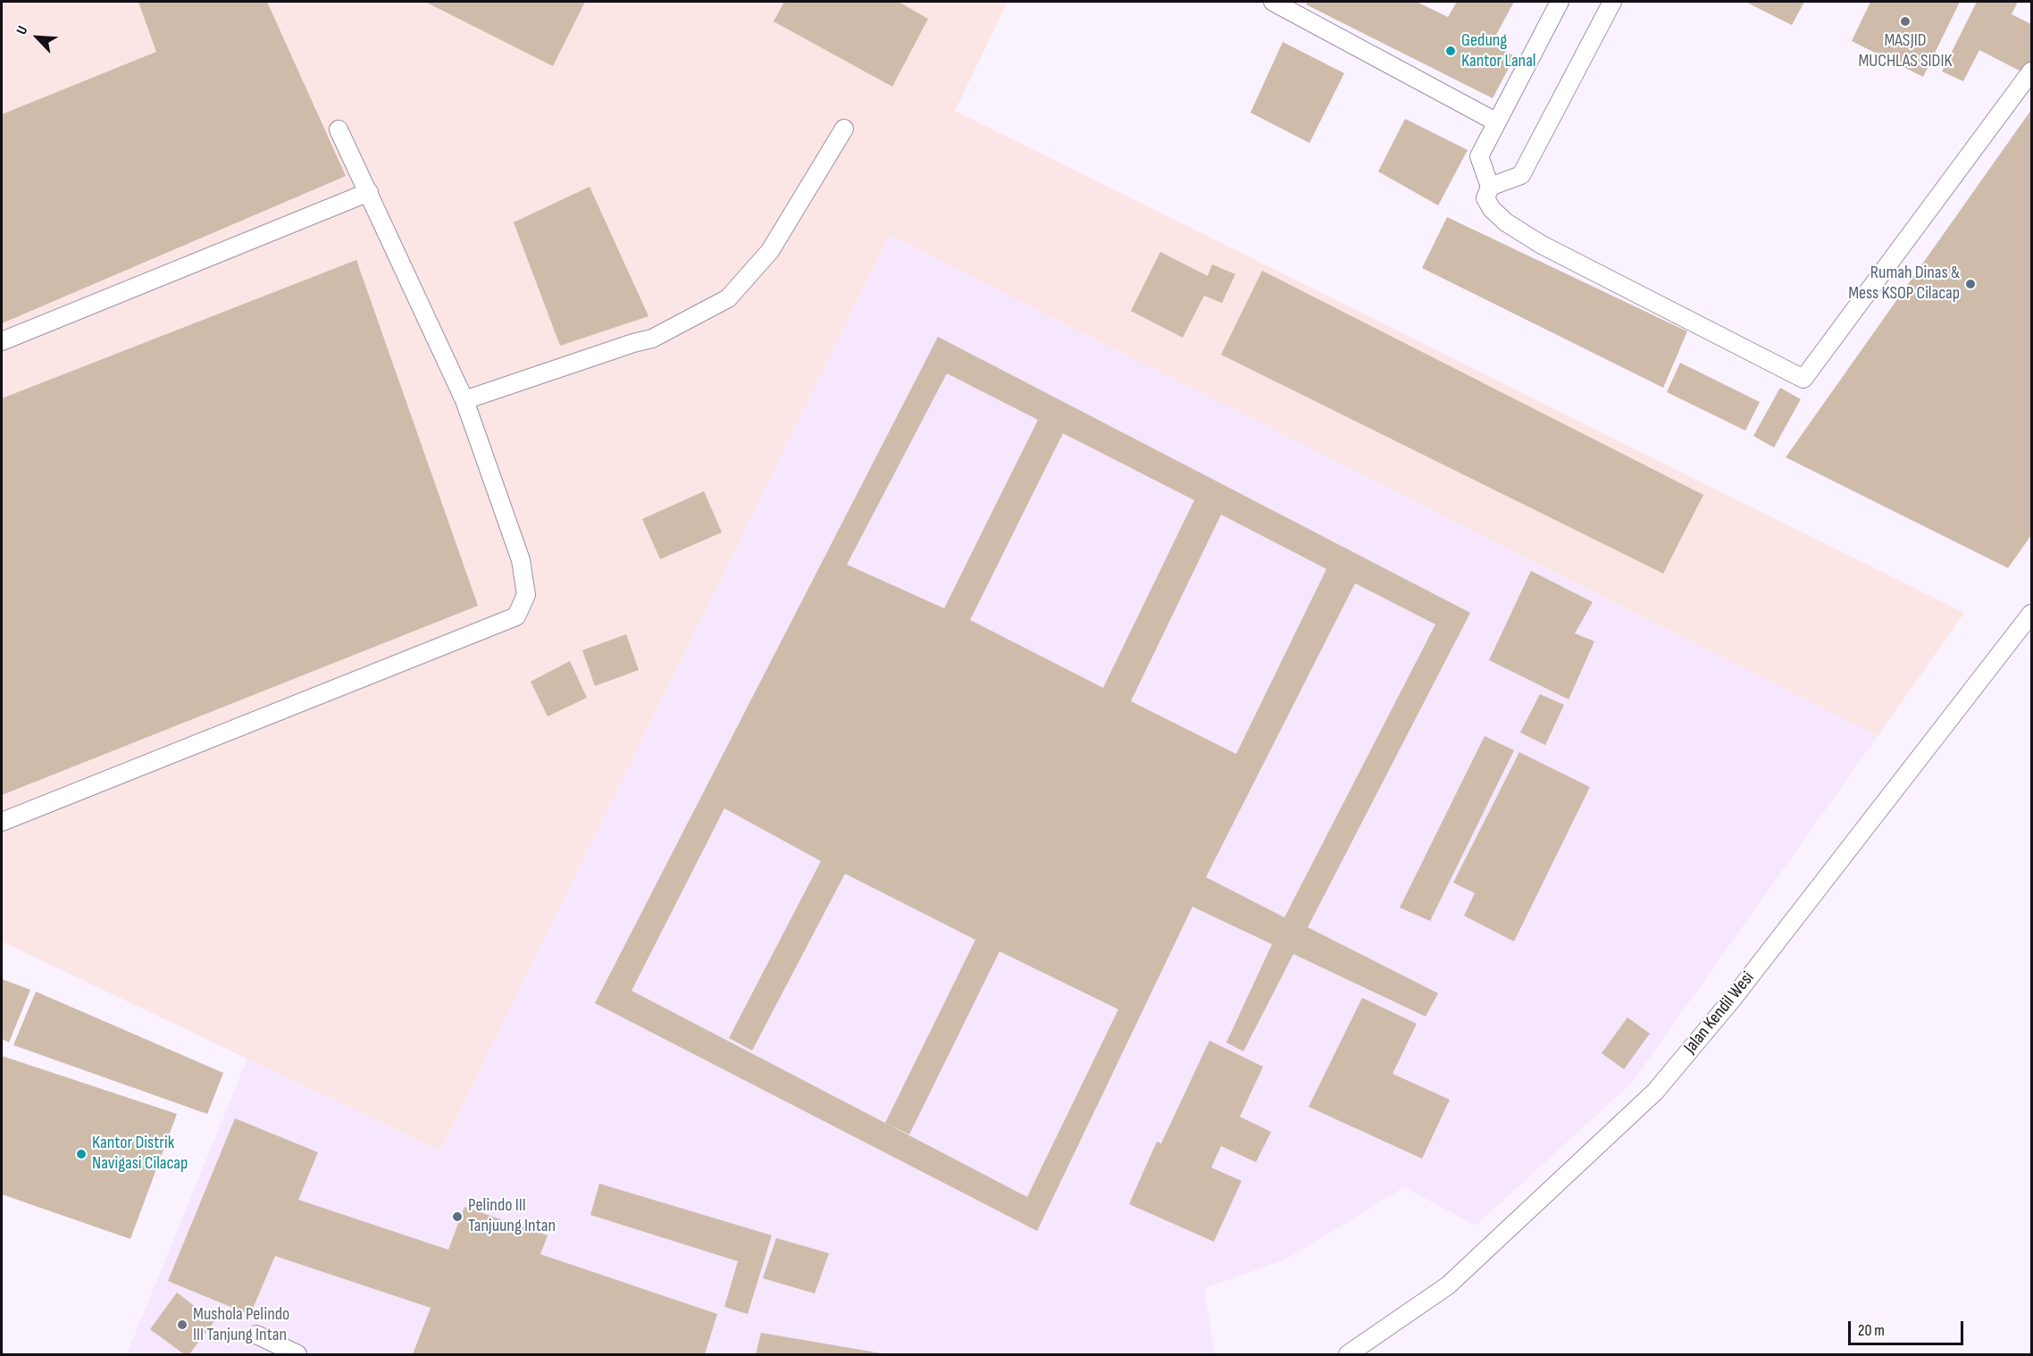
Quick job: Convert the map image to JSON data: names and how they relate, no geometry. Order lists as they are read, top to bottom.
{
  "streets": {
    "lane": ["Jalan Kendil Wesi"]
  },
  "places": [
    "MASJID MUCHLAS SIDIK",
    "Gedung Kantor Lanal",
    "Rumah Dinas & Mess KSOP Cilacap",
    "Kantor Distrik Navigasi Cilacap",
    "Pelindo III Tanjuung Intan",
    "Mushola Pelindo III Tanjung Intan"
  ],
  "scale_bar": "20 m",
  "north": "top left"
}
